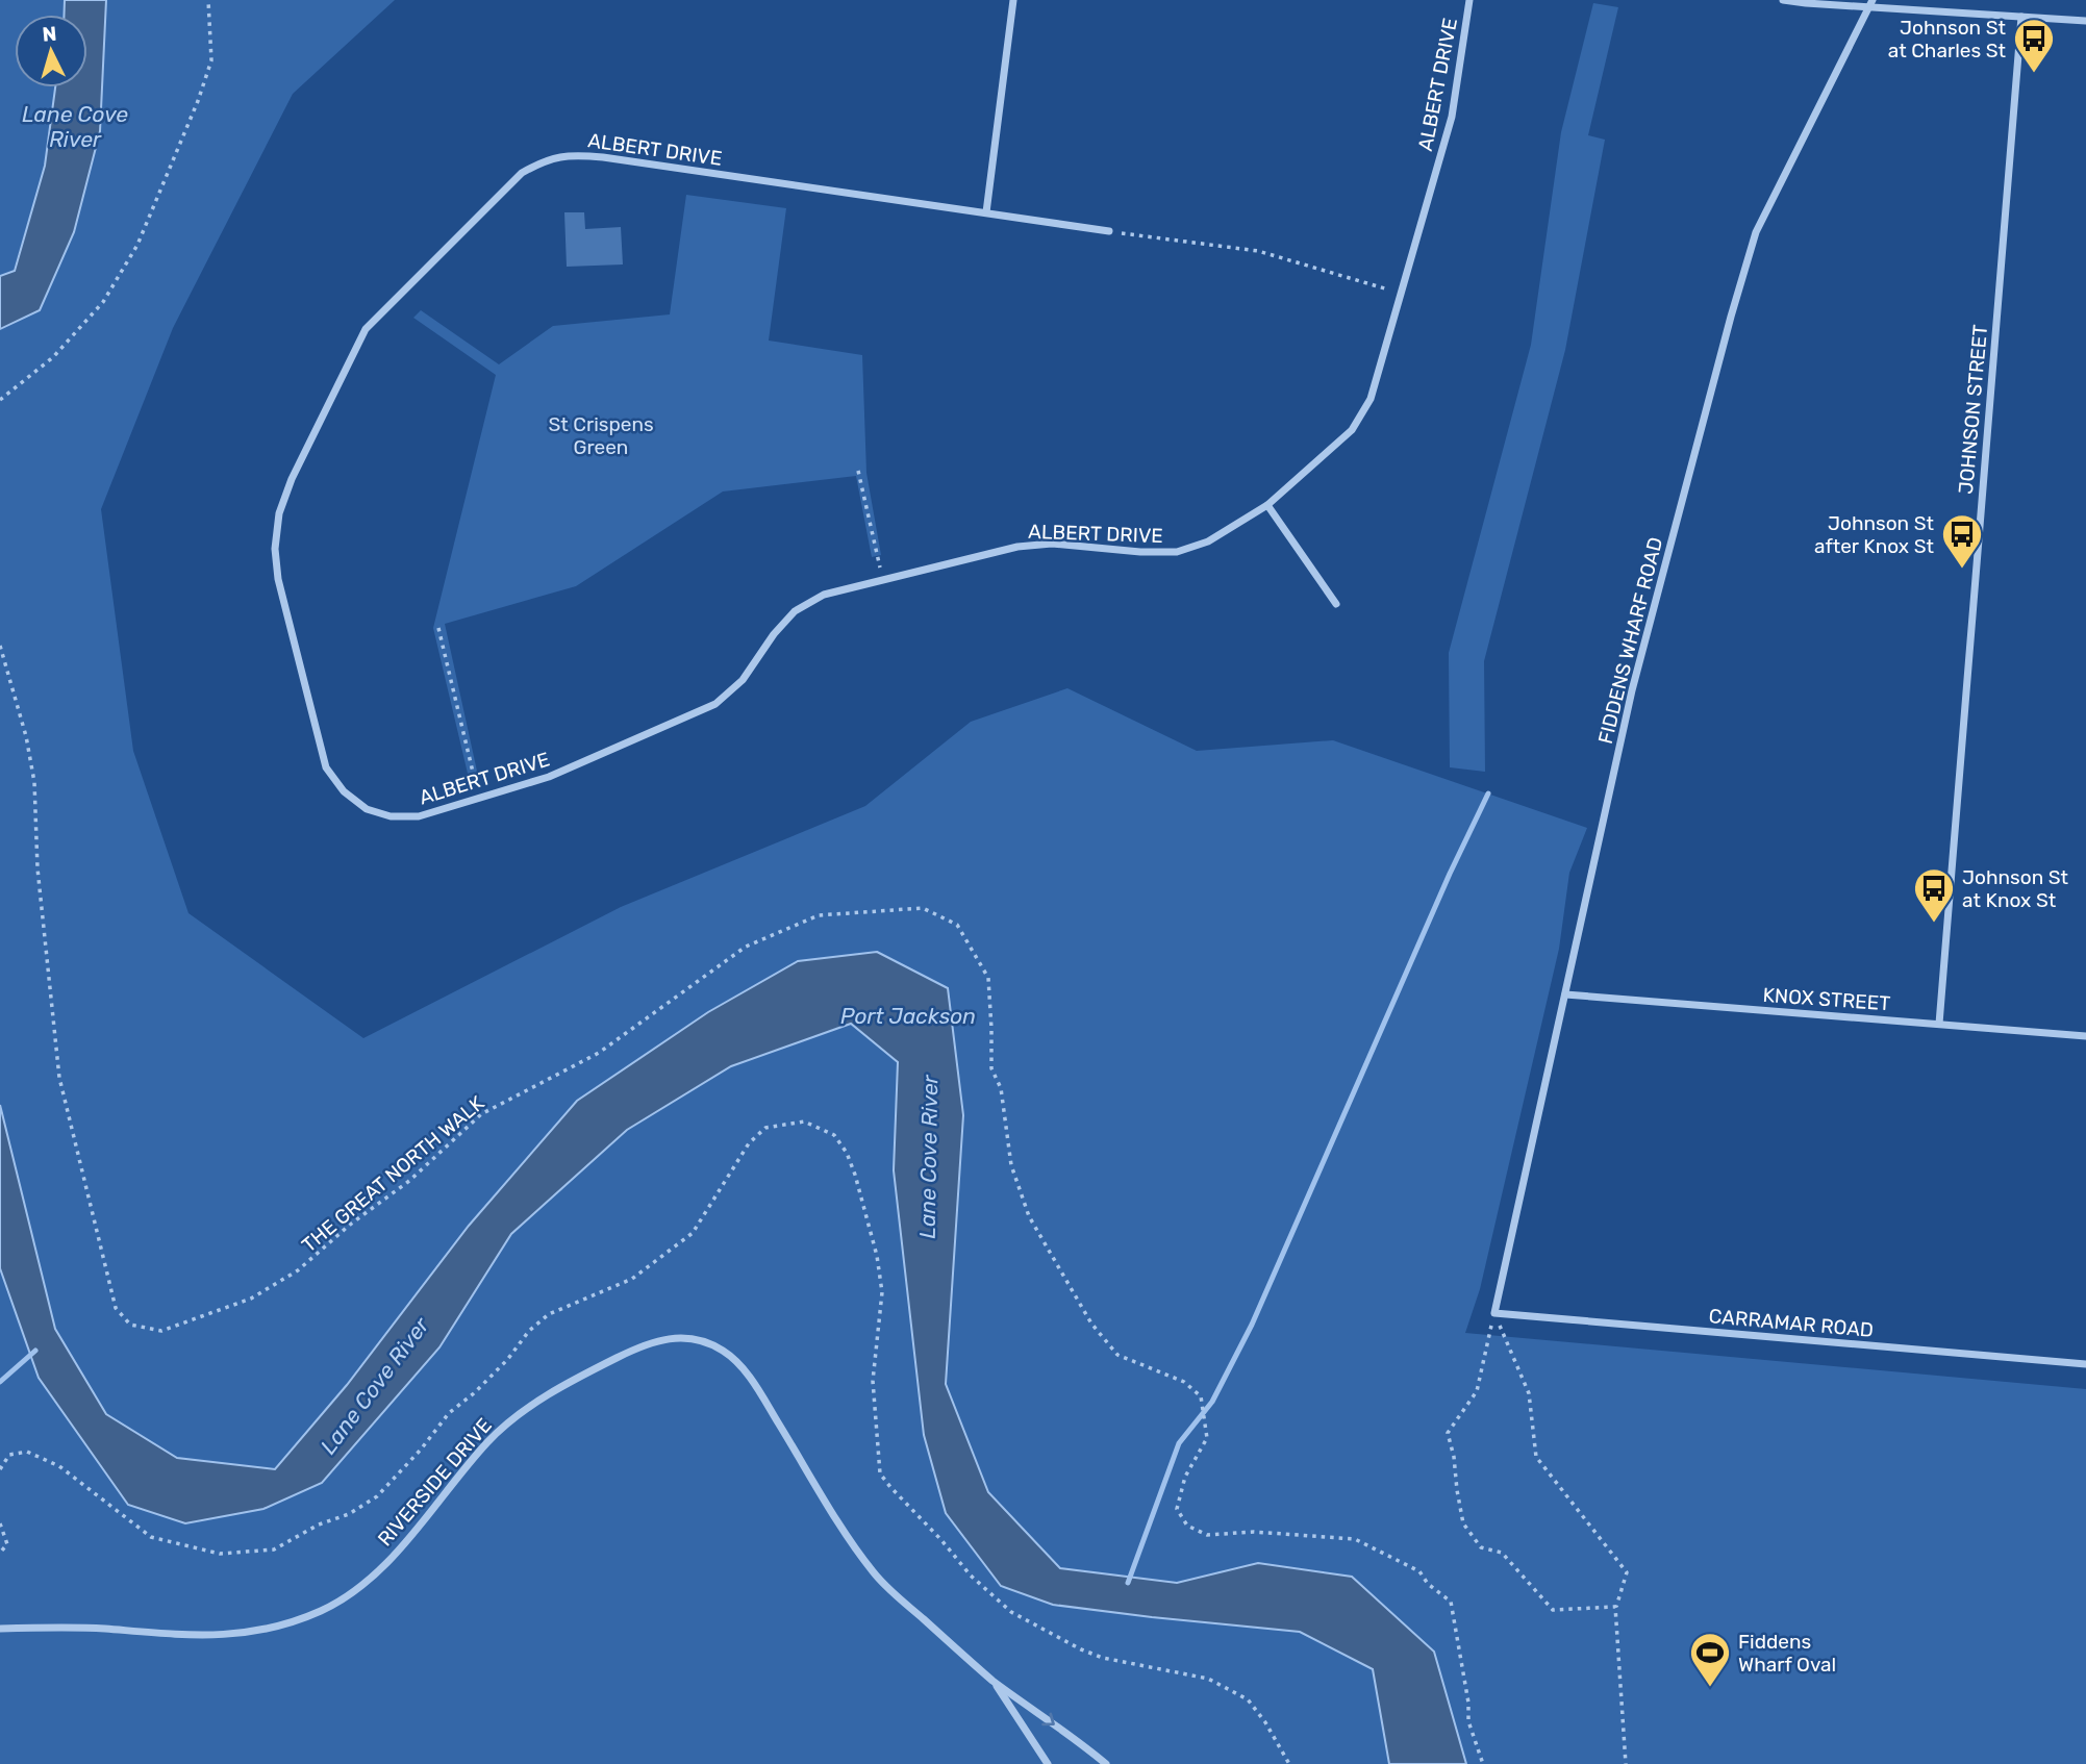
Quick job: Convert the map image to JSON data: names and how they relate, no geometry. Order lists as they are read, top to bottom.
{
  "streets": {
    "street": [
      "ALBERT DRIVE",
      "JOHNSON STREET",
      "FIDDENS WHARF ROAD",
      "KNOX STREET",
      "CARRAMAR ROAD",
      "RIVERSIDE DRIVE"
    ],
    "path": ["THE GREAT NORTH WALK"]
  },
  "crossings": [
    ["JOHNSON STREET", "KNOX STREET"],
    ["FIDDENS WHARF ROAD", "KNOX STREET"],
    ["FIDDENS WHARF ROAD", "CARRAMAR ROAD"]
  ],
  "water": ["Lane Cove River", "Port Jackson"],
  "parks": ["St Crispens Green"],
  "places": {
    "bus stop": ["Johnson St at Charles St", "Johnson St after Knox St", "Johnson St at Knox St"],
    "sports": ["Fiddens Wharf Oval"]
  },
  "north": "top"
}
